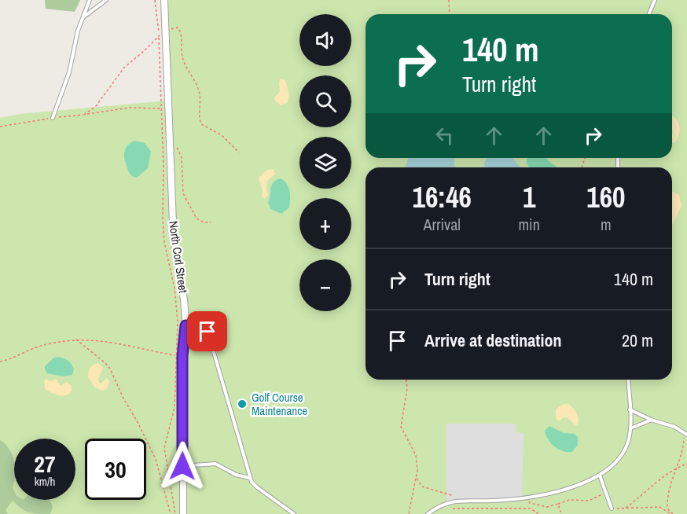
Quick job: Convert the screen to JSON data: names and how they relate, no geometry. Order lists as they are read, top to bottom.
{
  "streets": {
    "street": ["North Corl Street"]
  },
  "places": ["Golf Course Maintenance"],
  "page": {
    "map_buttons": ["+", "−"],
    "turn": ["140 m", "Turn right"],
    "eta": [
      "16:46",
      "Arrival",
      "1",
      "min",
      "160",
      "m"
    ],
    "list": [
      {
        "name": "Turn right",
        "value": "140 m"
      },
      {
        "name": "Arrive at destination",
        "value": "20 m"
      }
    ],
    "speed": "27 km/h",
    "limit": "30"
  }
}
